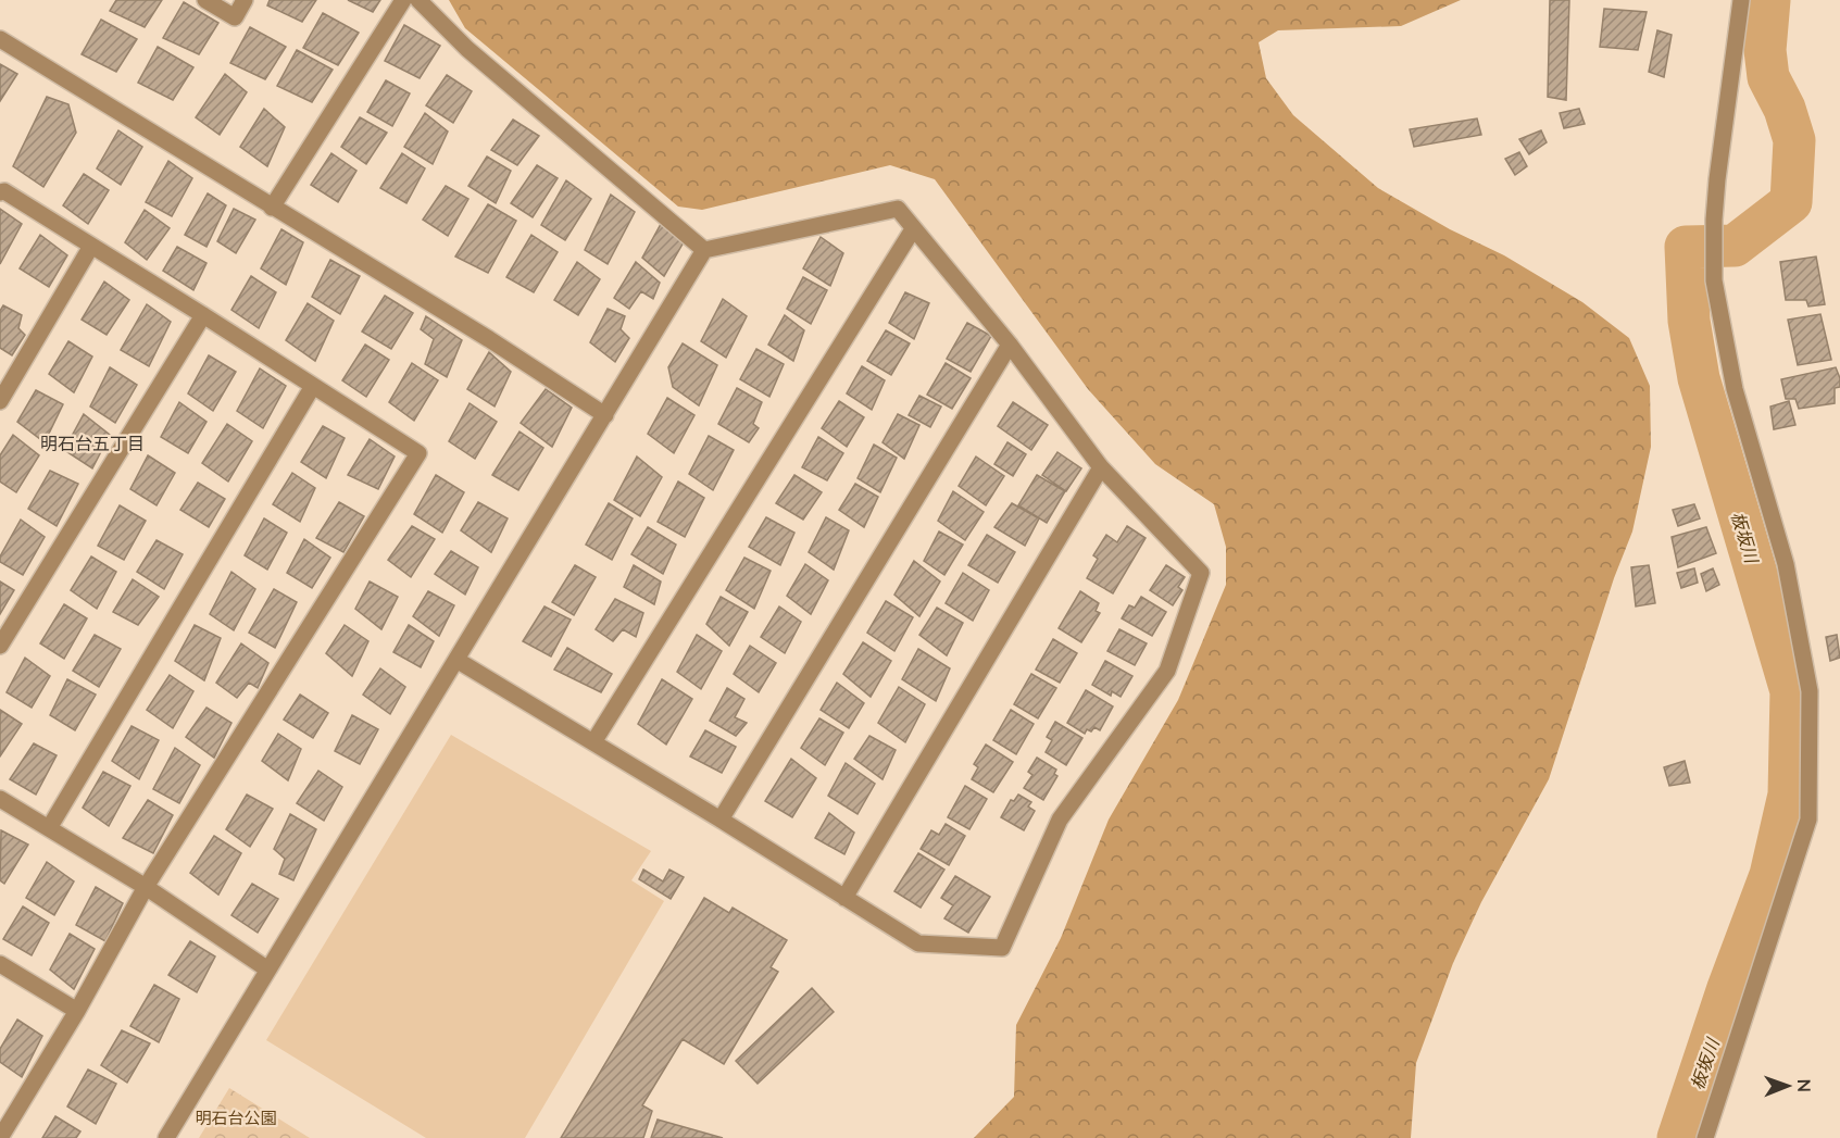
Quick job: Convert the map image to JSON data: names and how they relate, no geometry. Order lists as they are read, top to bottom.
{
  "districts": ["明石台五丁目"],
  "water": ["板坂川"],
  "parks": ["明石台公園"],
  "north": "right"
}
